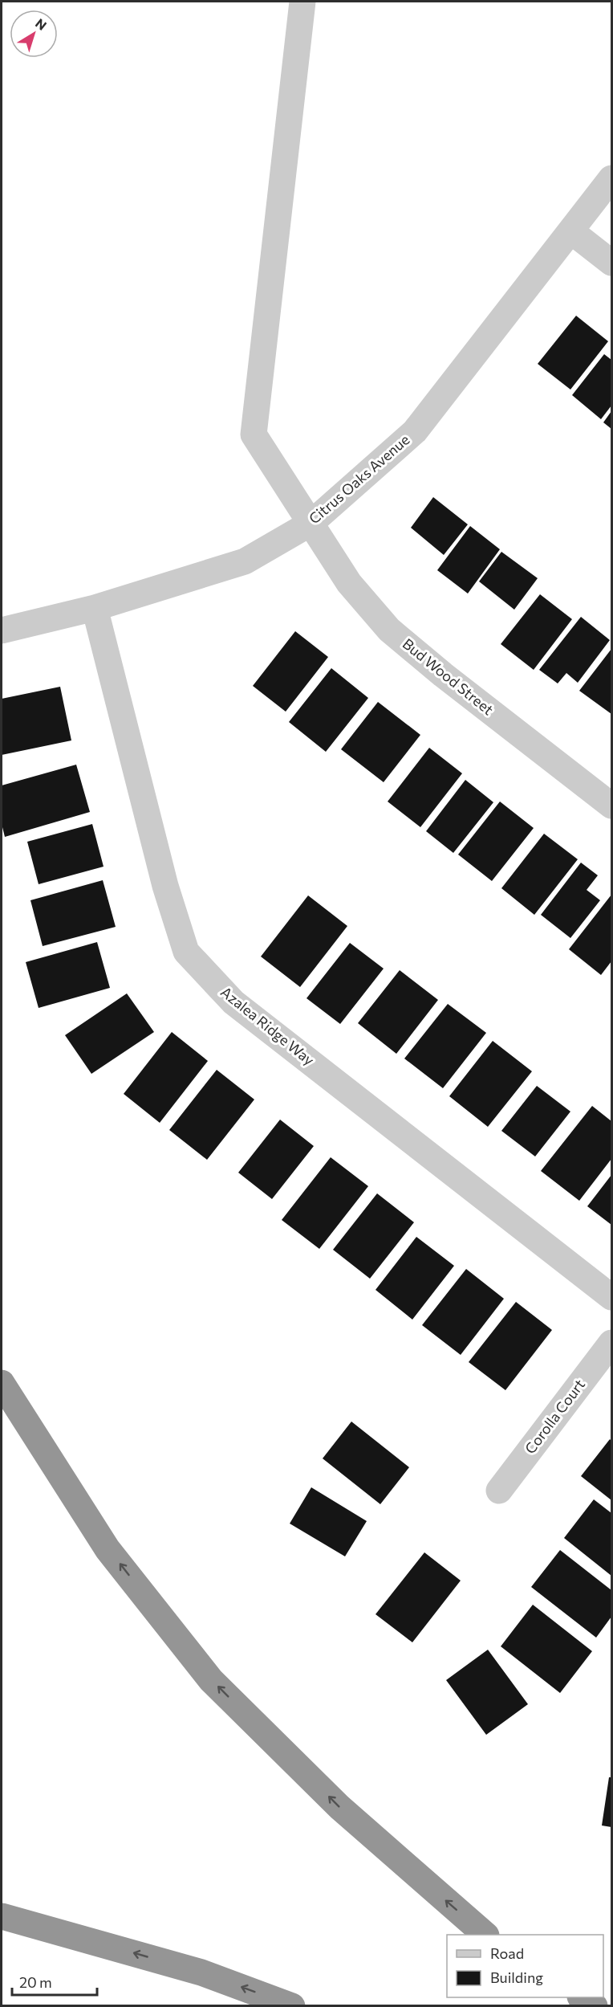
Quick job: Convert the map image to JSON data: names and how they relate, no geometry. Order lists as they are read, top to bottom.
{
  "streets": {
    "street": [
      "Citrus Oaks Avenue",
      "Bud Wood Street",
      "Azalea Ridge Way",
      "Corolla Court"
    ]
  },
  "crossings": [
    ["Citrus Oaks Avenue", "Bud Wood Street"],
    ["Citrus Oaks Avenue", "Azalea Ridge Way"]
  ],
  "legend": ["Road", "Building"],
  "scale_bar": "20 m",
  "north": "top right"
}
